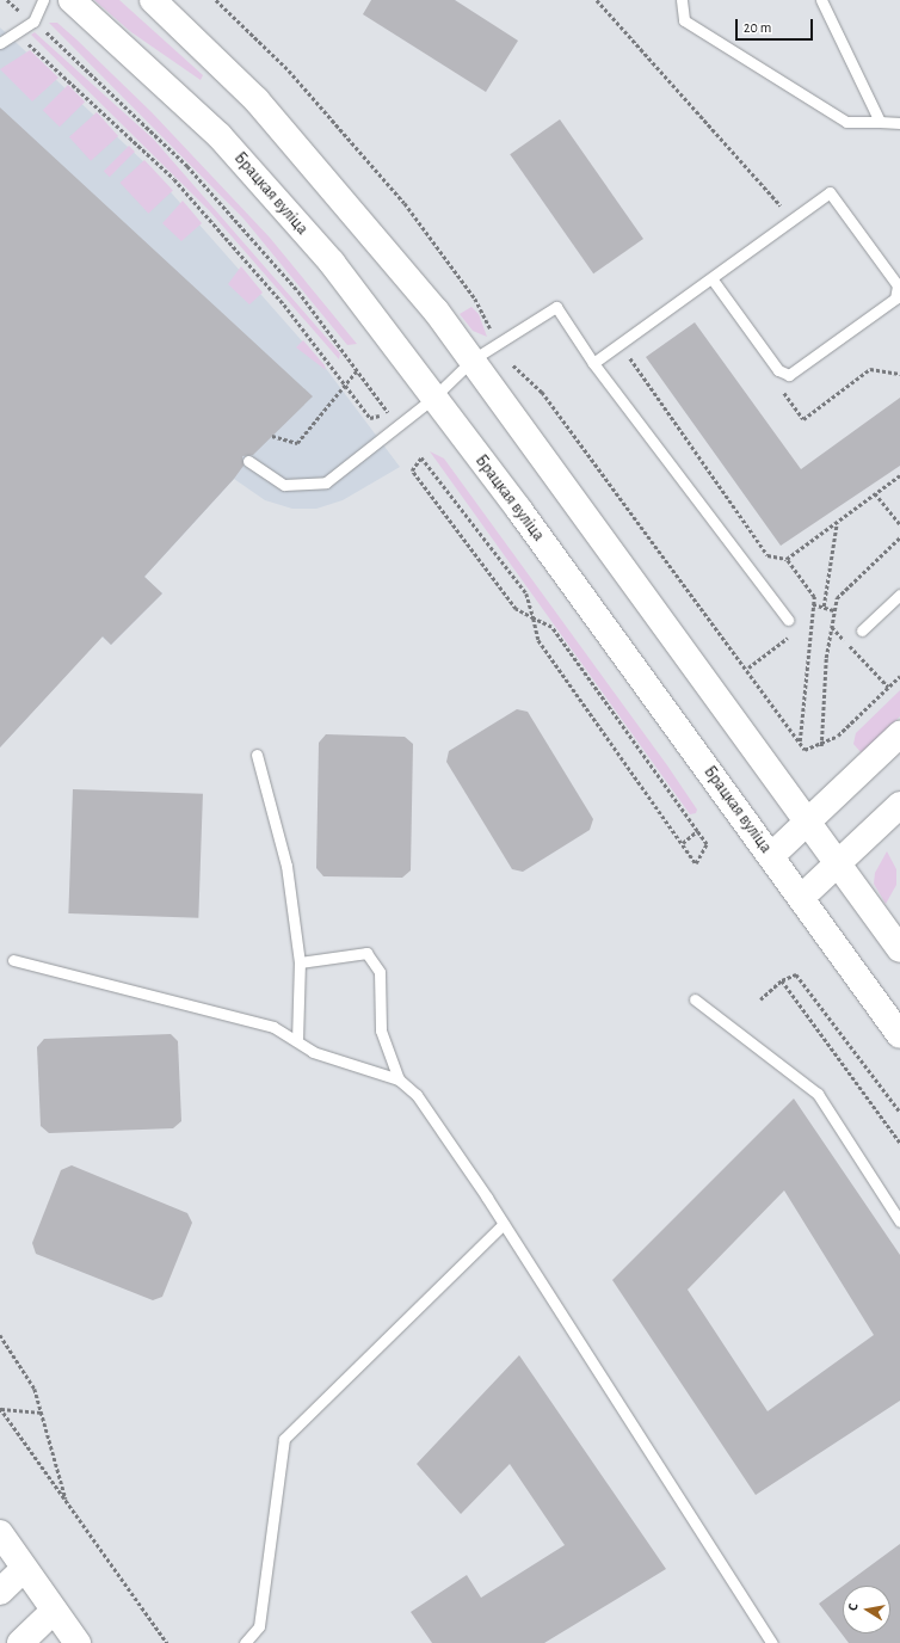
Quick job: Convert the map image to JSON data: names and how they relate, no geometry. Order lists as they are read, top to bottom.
{
  "streets": {
    "street": ["Брацкая вуліца"]
  },
  "scale_bar": "20 m",
  "north": "left"
}
